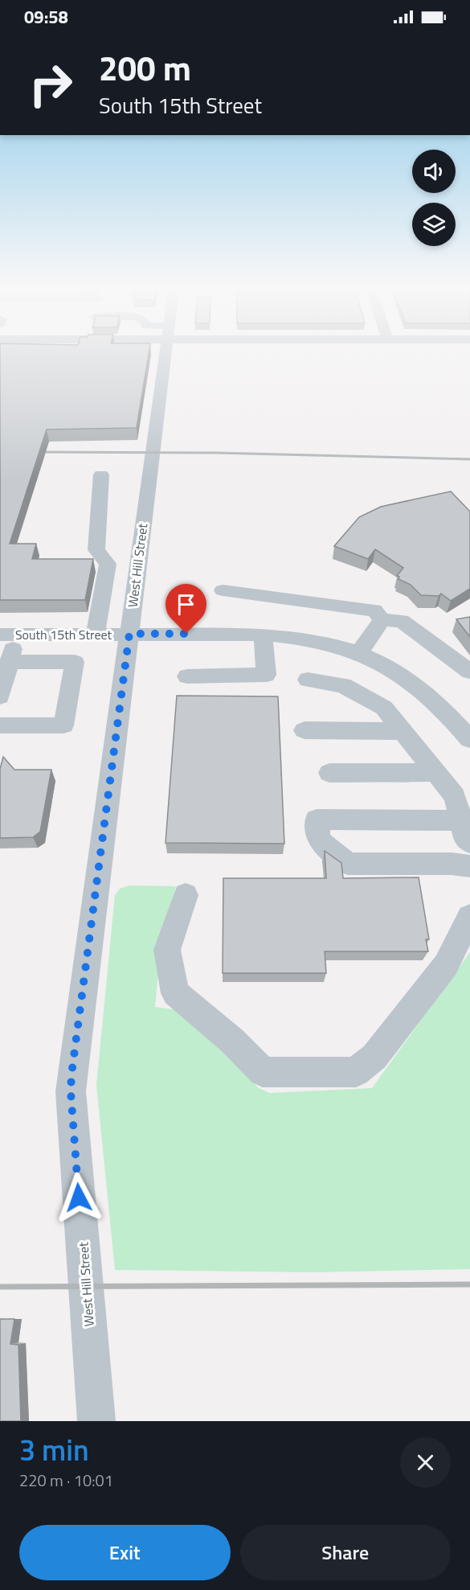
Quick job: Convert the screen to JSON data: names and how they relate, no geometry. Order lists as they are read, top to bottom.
{
  "streets": {
    "street": ["West Hill Street", "South 15th Street"]
  },
  "crossings": [
    ["West Hill Street", "South 15th Street"]
  ],
  "page": {
    "status": "09:58",
    "turn": ["200 m", "South 15th Street"],
    "heading": ["3 min", "220 m · 10:01"],
    "buttons": ["Exit", "Share"]
  }
}
